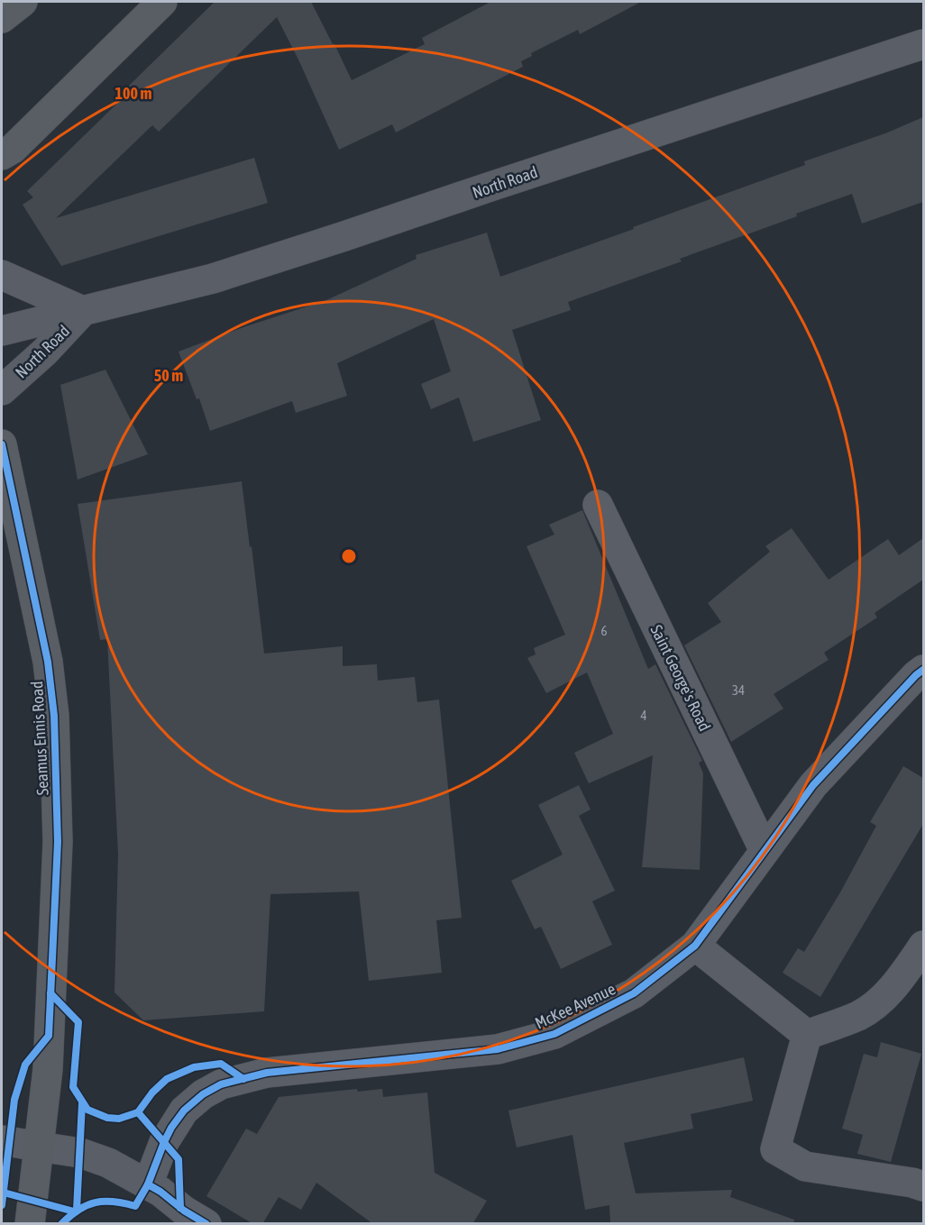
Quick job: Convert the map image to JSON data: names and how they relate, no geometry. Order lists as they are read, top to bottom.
{
  "streets": {
    "main road": ["Seamus Ennis Road"],
    "street": ["North Road", "Saint George's Road", "McKee Avenue"]
  },
  "crossings": [
    ["Saint George's Road", "McKee Avenue"]
  ],
  "house_numbers": ["6", "34", "4"],
  "rings": ["100 m", "50 m"]
}
